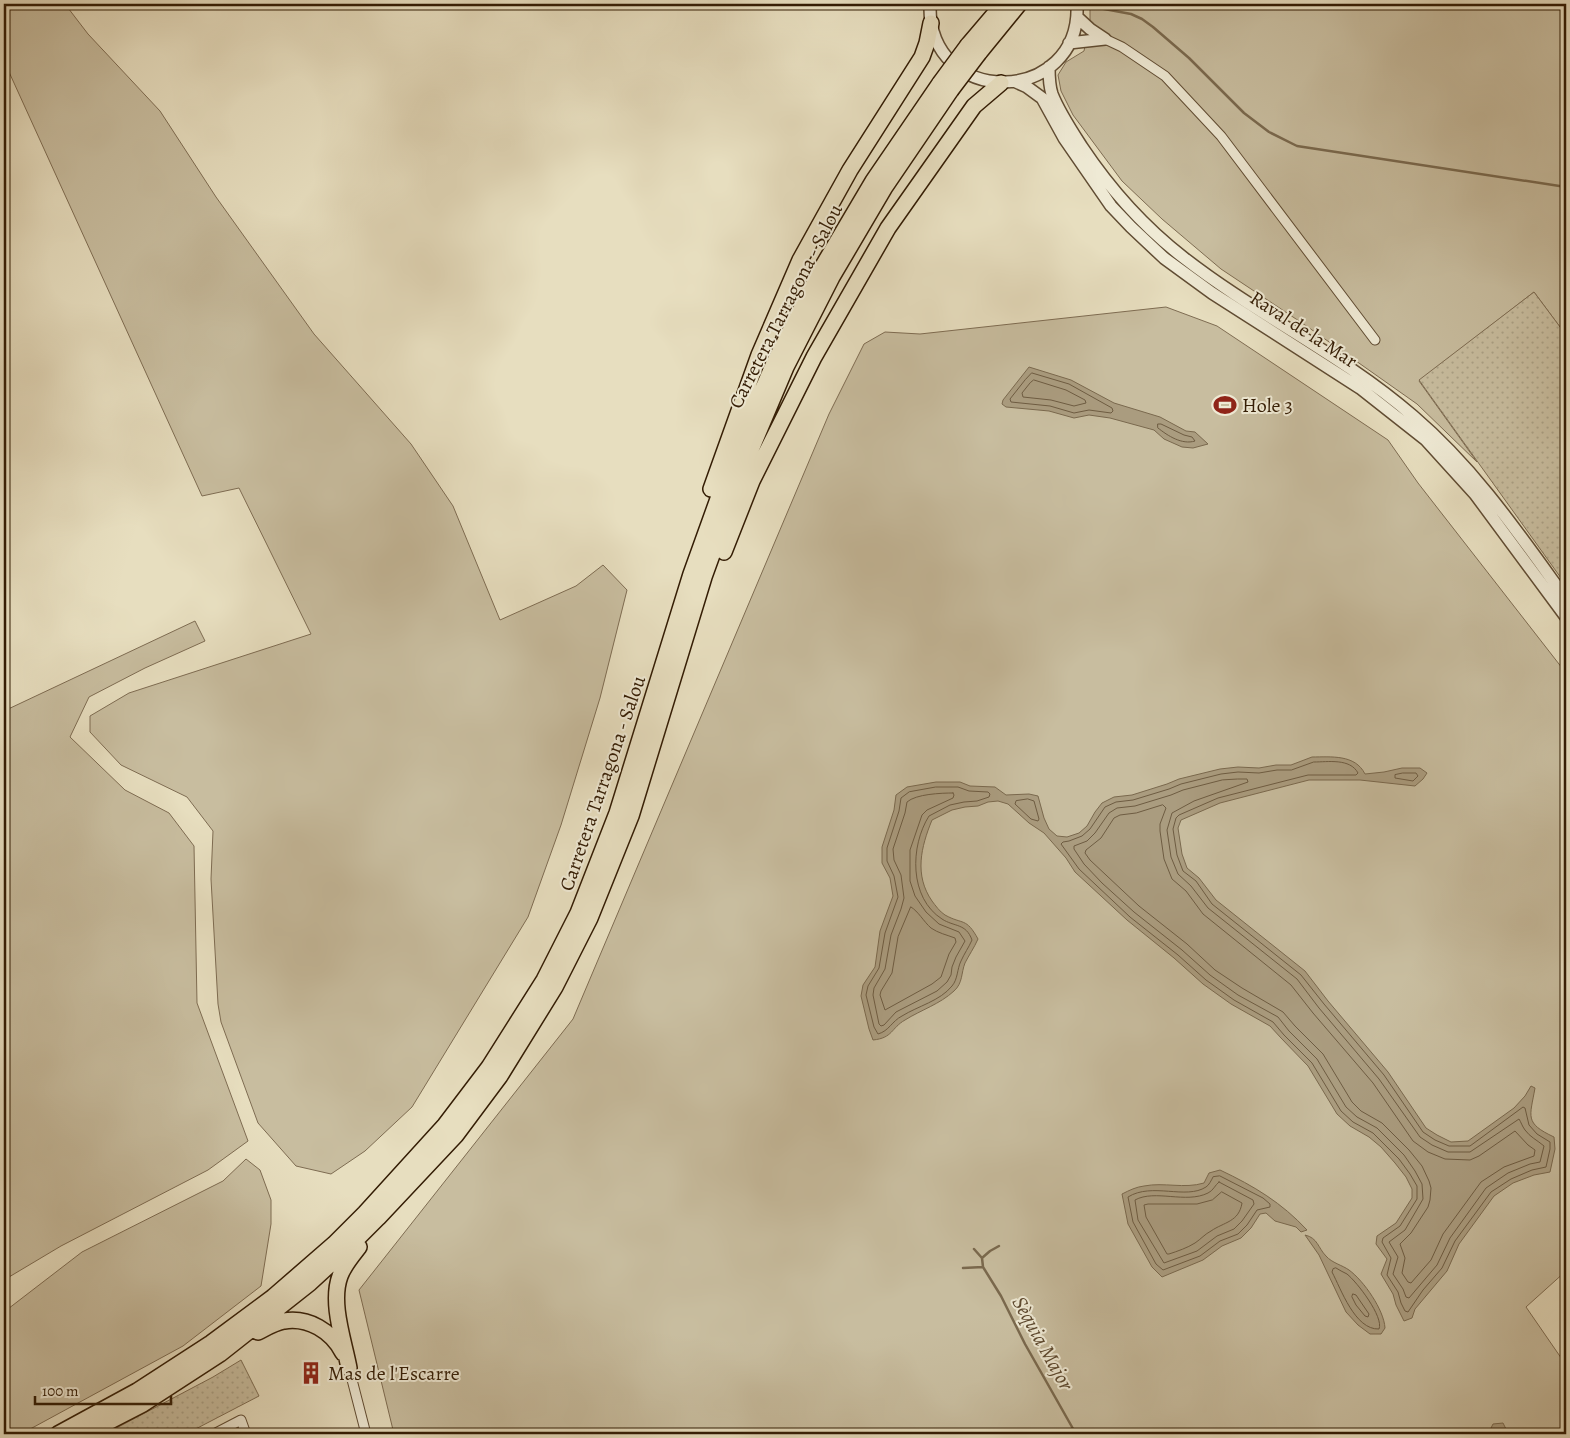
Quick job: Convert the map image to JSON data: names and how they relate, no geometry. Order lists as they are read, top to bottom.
{
  "streets": {
    "highway": ["Carretera Tarragona - Salou"],
    "street": ["Raval de la Mar"]
  },
  "water": ["Sèquia Major"],
  "places": {
    "sports": ["Hole 3"],
    "building": ["Mas de l'Escarre"]
  },
  "scale_bar": "100 m"
}
